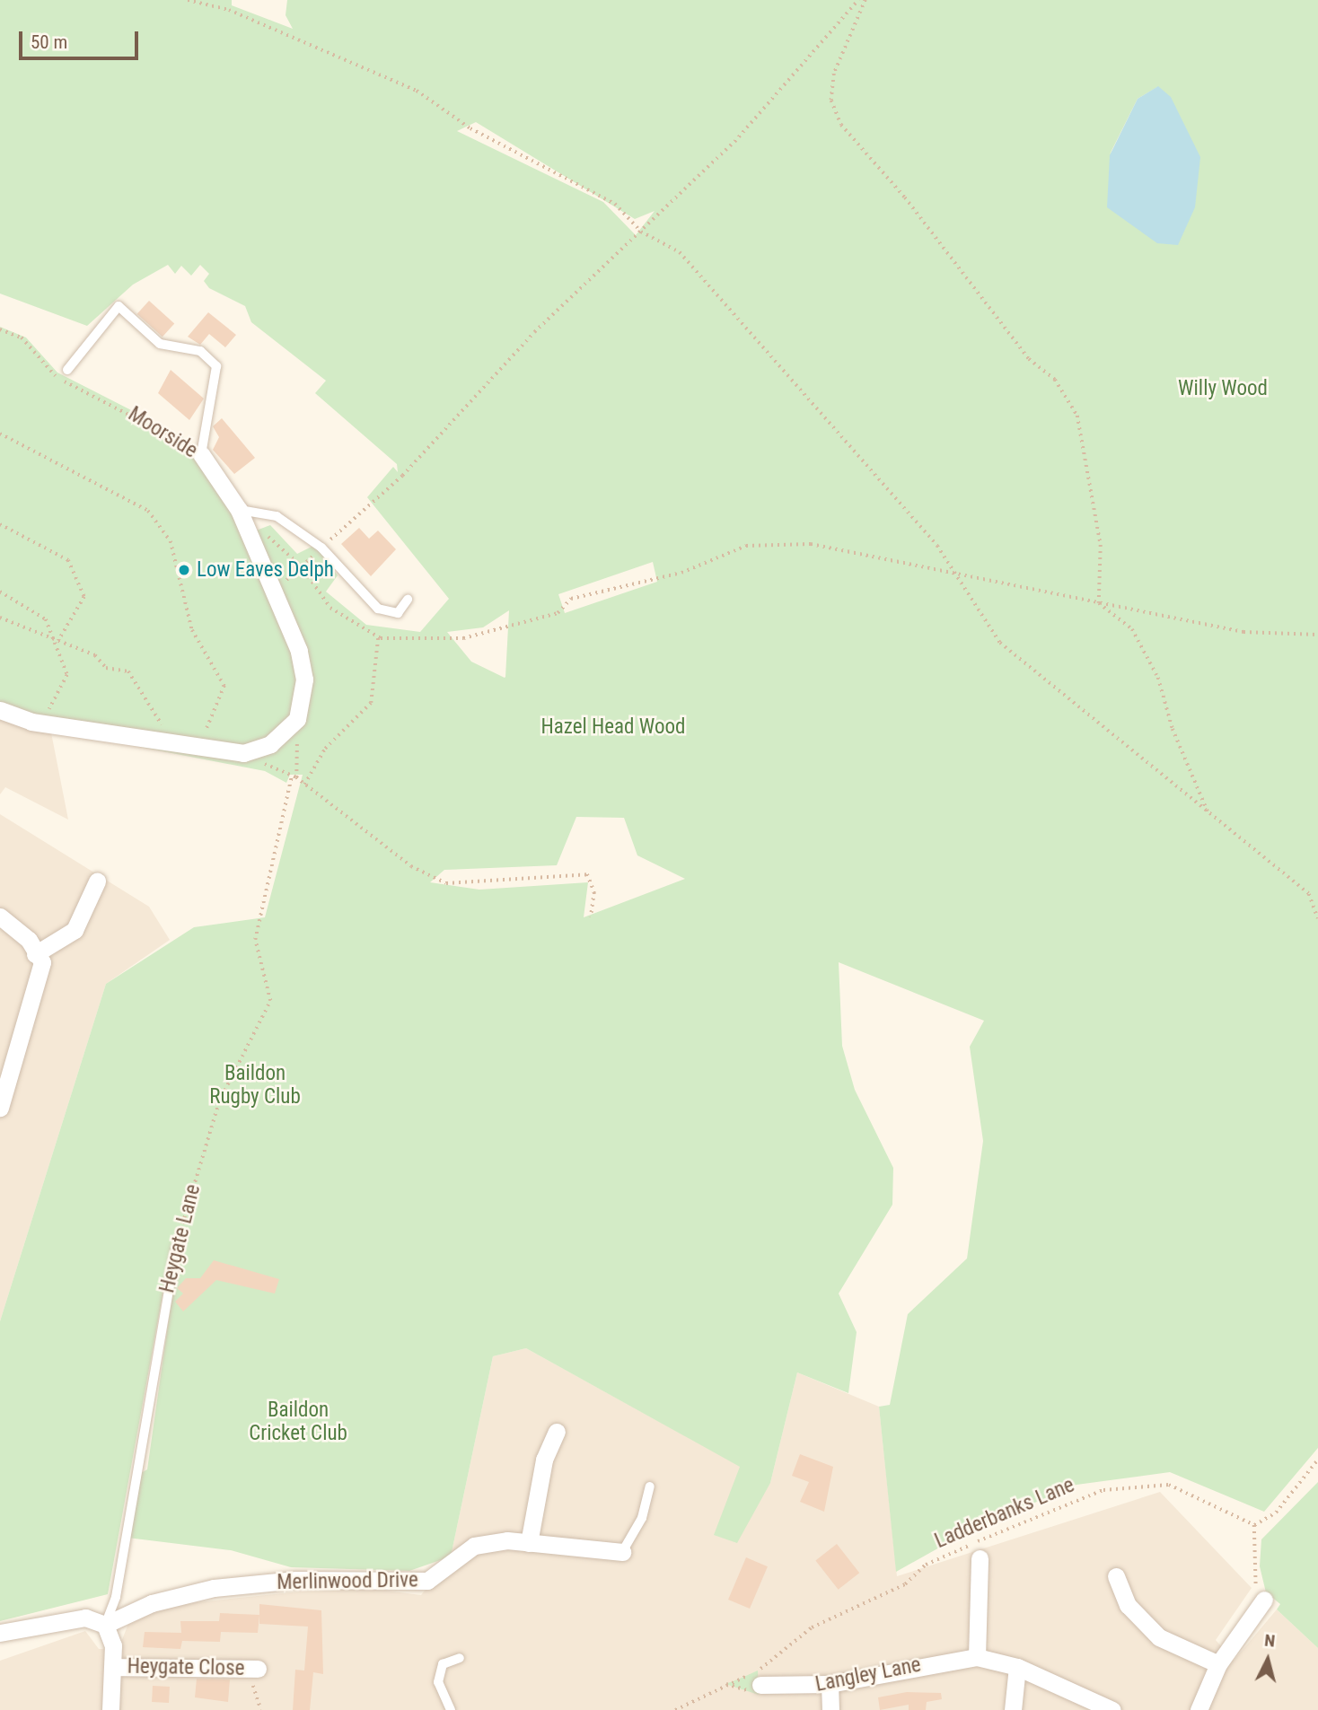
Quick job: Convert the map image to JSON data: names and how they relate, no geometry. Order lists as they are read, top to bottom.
{
  "streets": {
    "street": [
      "Moorside",
      "Merlinwood Drive",
      "Heygate Close",
      "Langley Lane"
    ],
    "lane": ["Heygate Lane"],
    "path": ["Ladderbanks Lane"]
  },
  "crossings": [
    ["Heygate Lane", "Merlinwood Drive"]
  ],
  "parks": [
    "Willy Wood",
    "Hazel Head Wood",
    "Baildon Rugby Club",
    "Baildon Cricket Club"
  ],
  "places": ["Low Eaves Delph"],
  "scale_bar": "50 m",
  "north": "top"
}
